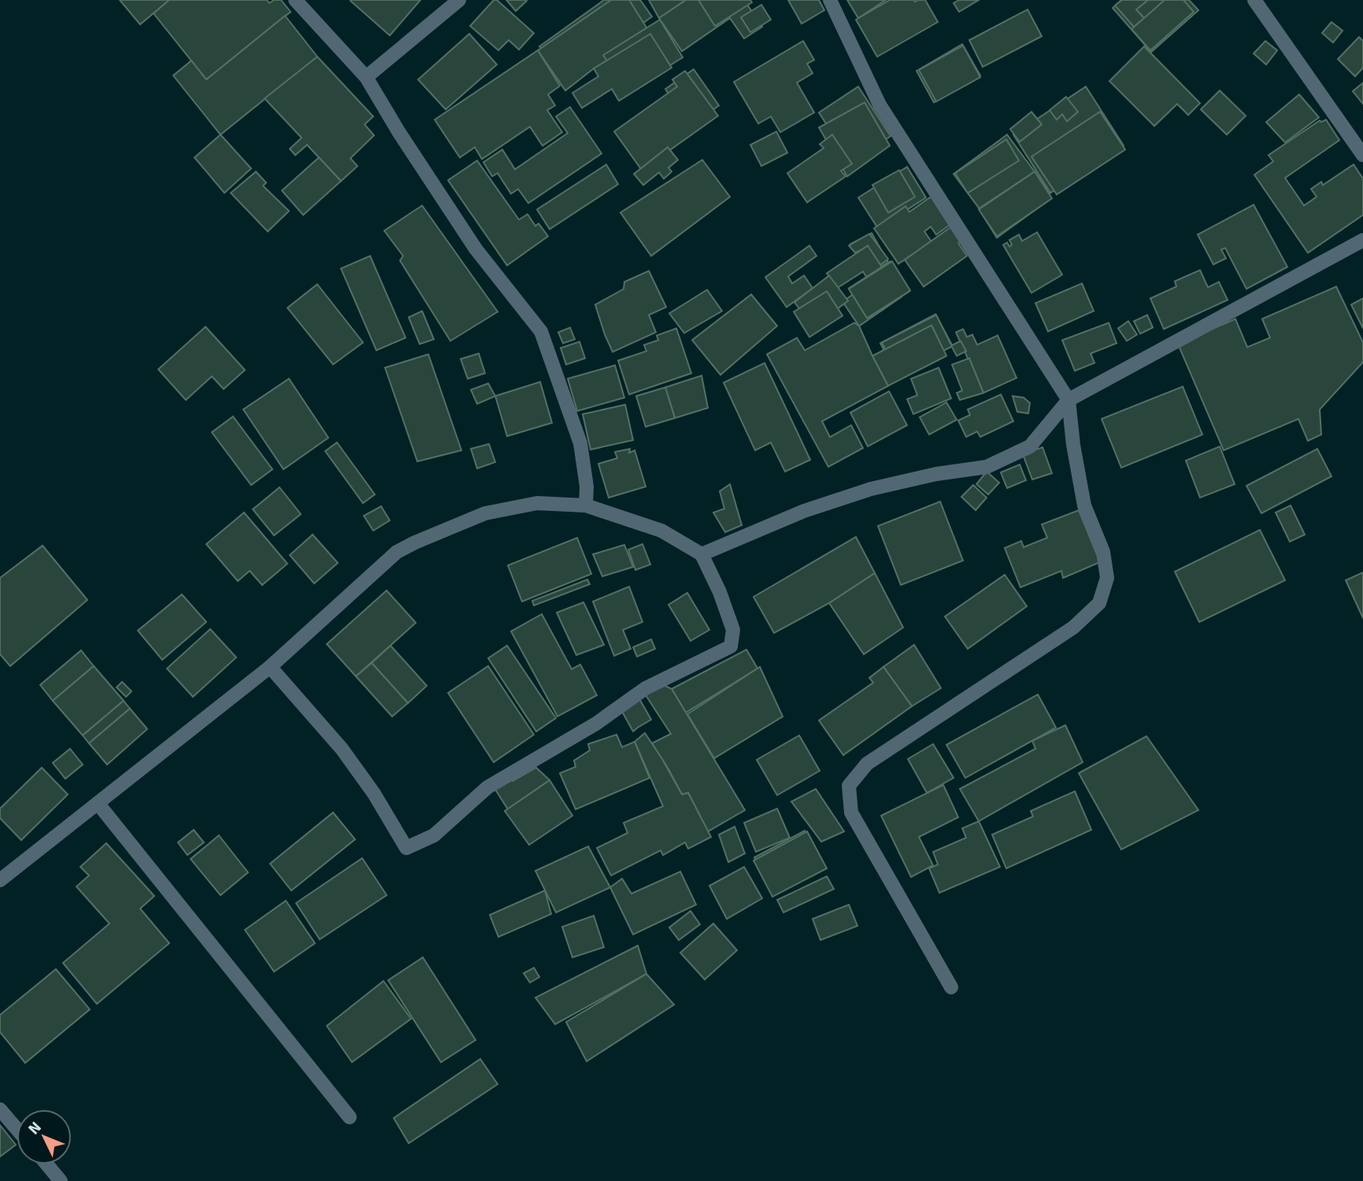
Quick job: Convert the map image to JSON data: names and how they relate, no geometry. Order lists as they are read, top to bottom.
{
  "north": "top left"
}
